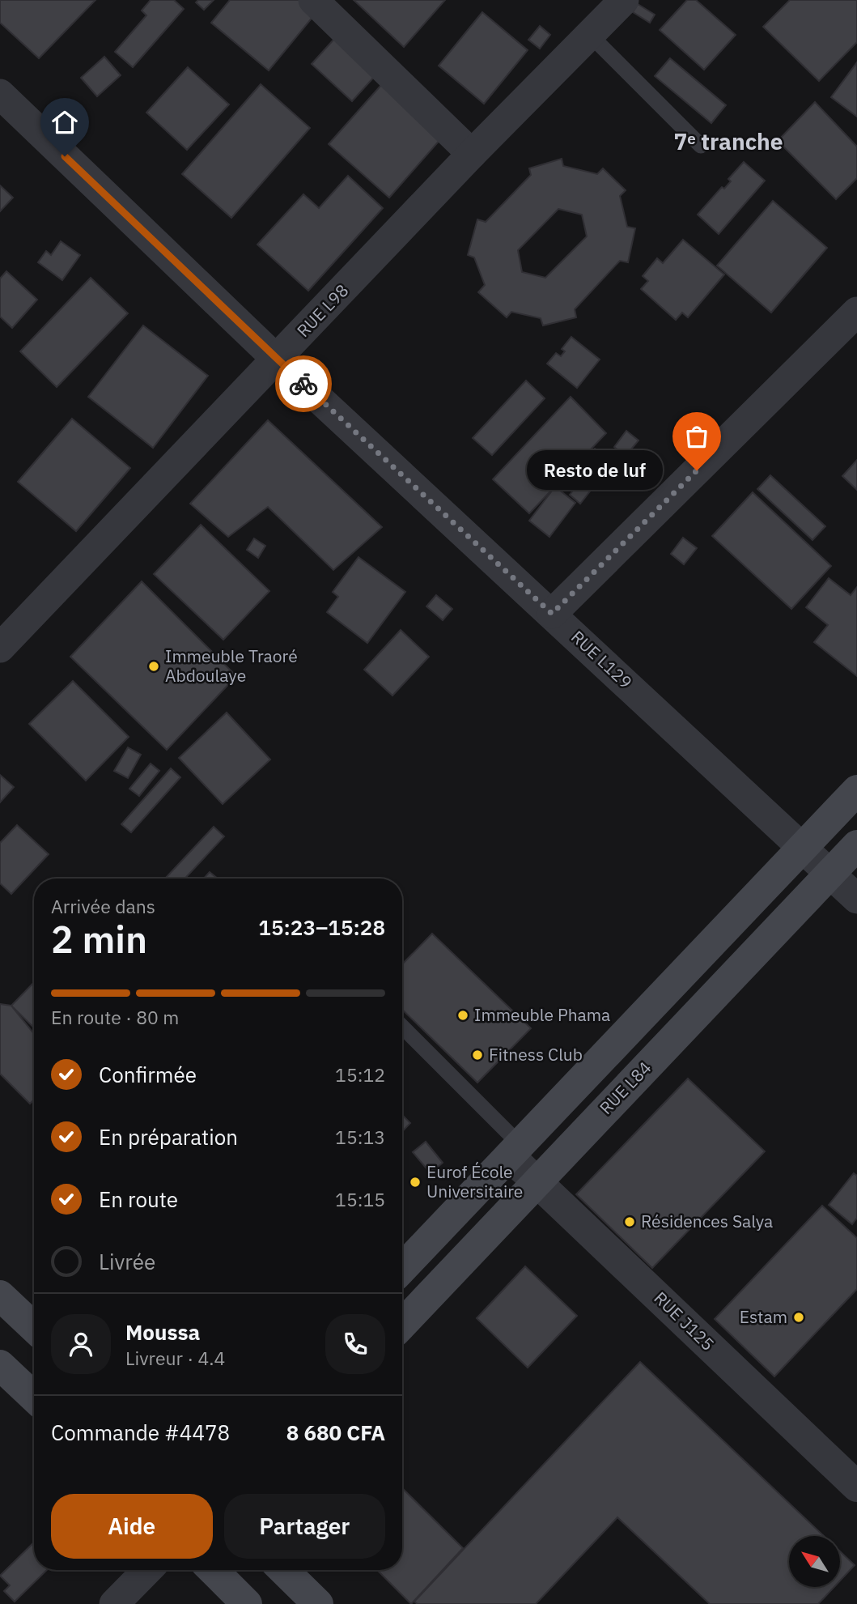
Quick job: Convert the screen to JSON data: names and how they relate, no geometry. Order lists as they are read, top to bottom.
{
  "streets": {
    "main road": ["RUE L84"],
    "street": ["RUE L98", "RUE L129", "RUE J125"]
  },
  "crossings": [
    ["RUE L98", "RUE L129"],
    ["RUE L129", "RUE L84"],
    ["RUE L84", "RUE J125"]
  ],
  "districts": ["7ᵉ tranche"],
  "places": [
    "Resto de luf",
    "Immeuble Traoré Abdoulaye",
    "Immeuble Phama",
    "Fitness Club",
    "Eurof École Universitaire",
    "Résidences Salya",
    "Estam"
  ],
  "north": "top left",
  "page": {
    "bubble": "Resto de luf",
    "heading": ["2 min", "Arrivée dans", "15:23–15:28"],
    "panel": [
      "Moussa",
      "Livreur · 4.4",
      "Commande #4478",
      "8 680 CFA"
    ],
    "bar": "En route · 80 m",
    "list": [
      ["Confirmée", "15:12"],
      ["En préparation", "15:13"],
      ["En route", "15:15"],
      "Livrée"
    ],
    "buttons": ["Aide", "Partager"]
  }
}
